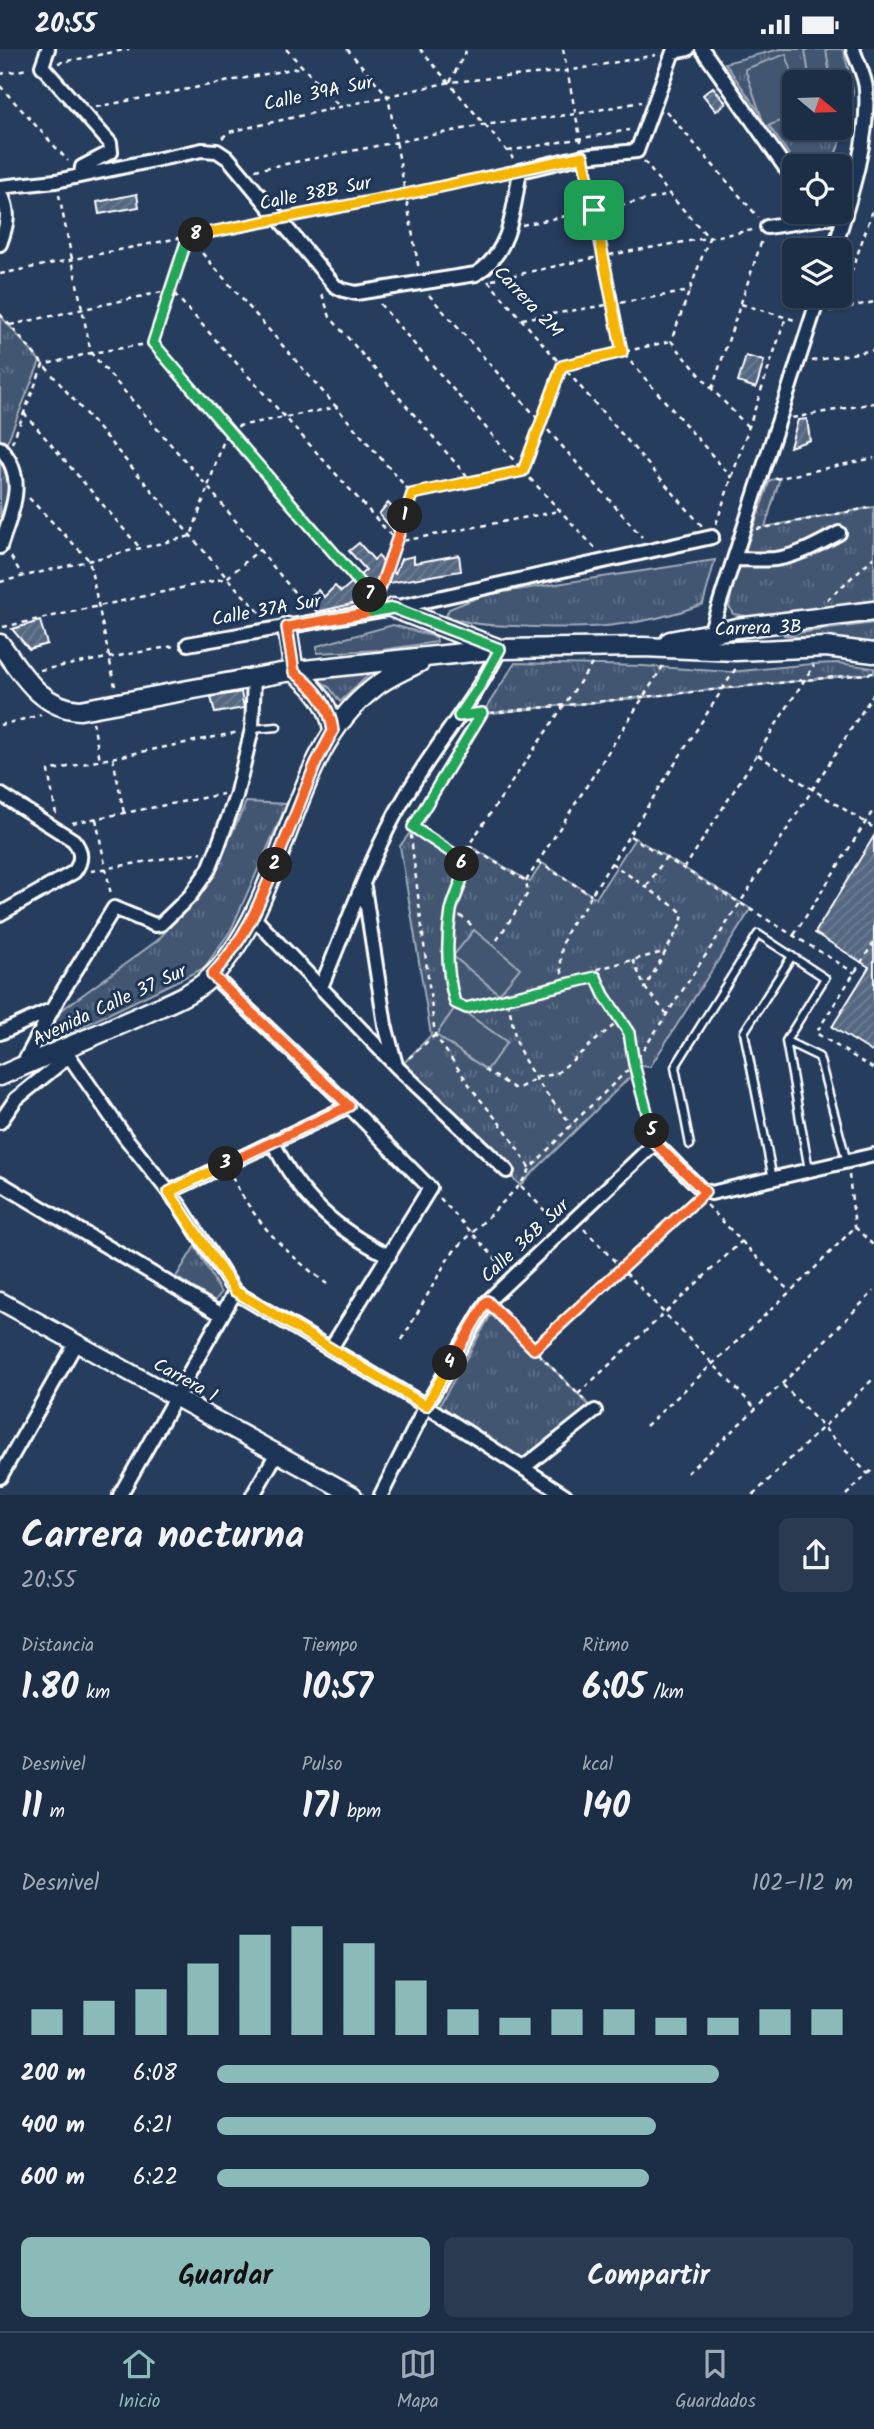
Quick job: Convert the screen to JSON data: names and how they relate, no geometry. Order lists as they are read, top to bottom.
{
  "streets": {
    "main road": ["Carrera 3B", "Avenida Calle 37 Sur"],
    "street": [
      "Carrera 2M",
      "Calle 37A Sur",
      "Calle 36B Sur",
      "Carrera 1"
    ],
    "path": ["Calle 39A Sur", "Calle 38B Sur"]
  },
  "crossings": [
    ["Calle 38B Sur", "Carrera 2M"],
    ["Carrera 2M", "Calle 37A Sur"],
    ["Carrera 3B", "Avenida Calle 37 Sur"]
  ],
  "north": "right",
  "page": {
    "status": "20:55",
    "pins": [
      "8",
      "1",
      "7",
      "6",
      "2",
      "5",
      "3",
      "4"
    ],
    "heading": ["Carrera nocturna", "20:55"],
    "stats": [
      ["Distancia", "1.80 km"],
      ["Tiempo", "10:57"],
      ["Ritmo", "6:05 /km"],
      ["Desnivel", "11 m"],
      ["Pulso", "171 bpm"],
      ["kcal", "140"]
    ],
    "chart": ["Desnivel", "102–112 m"],
    "list": [
      {
        "name": "200 m",
        "note": "6:08"
      },
      {
        "name": "400 m",
        "note": "6:21"
      },
      {
        "name": "600 m",
        "note": "6:22"
      }
    ],
    "buttons": ["Guardar", "Compartir"],
    "tabs": ["Inicio", "Mapa", "Guardados"]
  }
}
